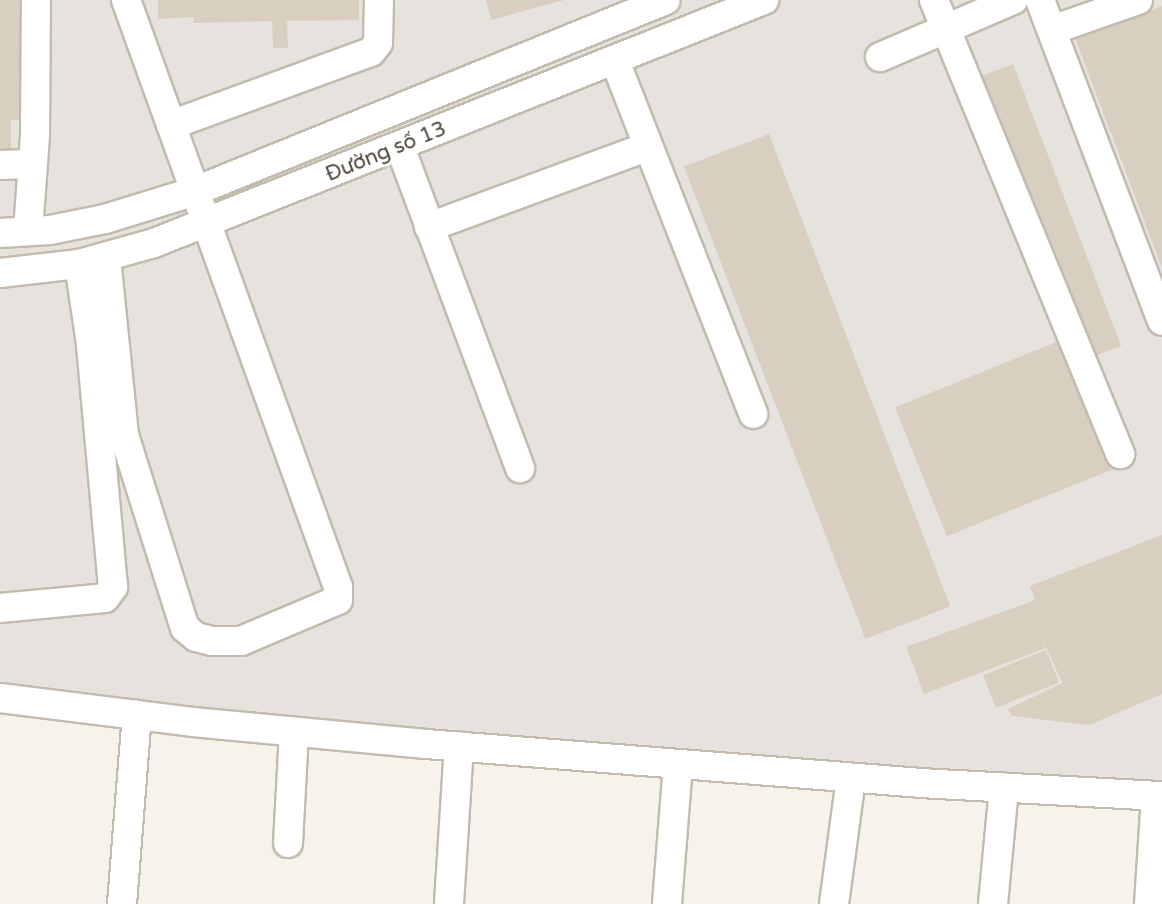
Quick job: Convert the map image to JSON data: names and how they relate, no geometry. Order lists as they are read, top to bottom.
{
  "streets": {
    "street": ["Đường số 13"]
  }
}
